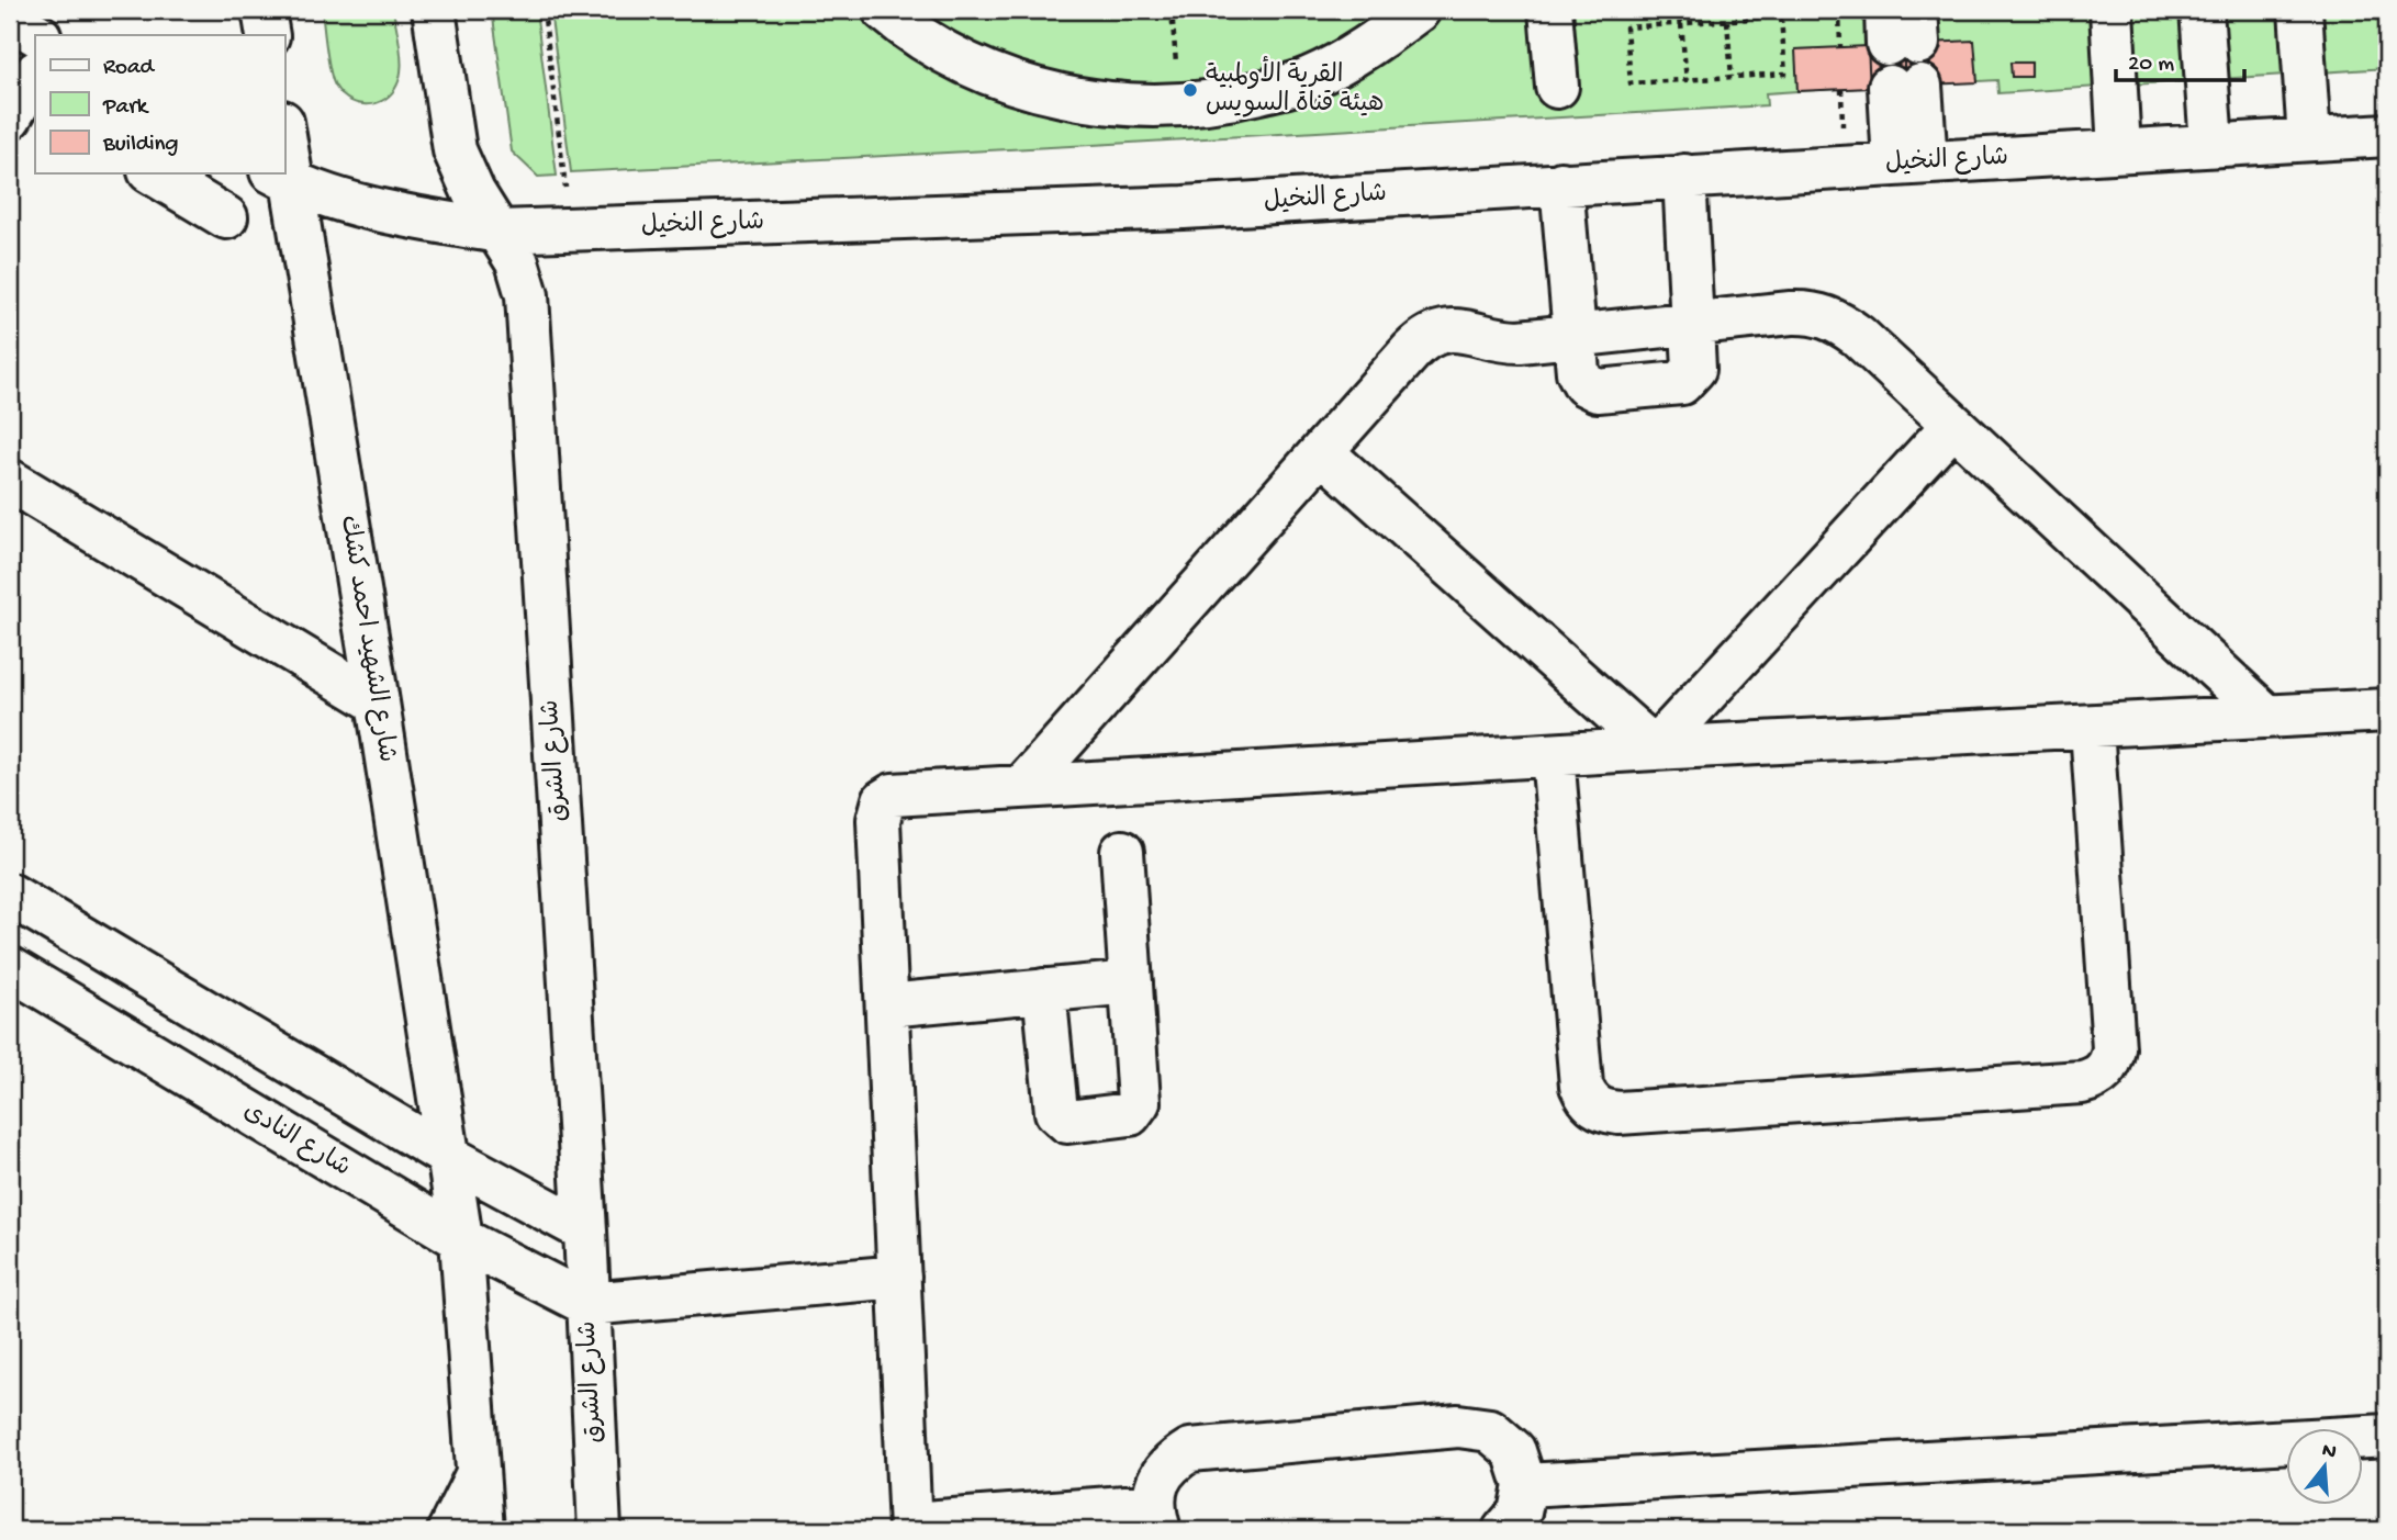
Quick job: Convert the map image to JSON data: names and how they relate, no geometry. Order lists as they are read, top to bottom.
{
  "streets": {
    "main road": [
      "شارع النخيل",
      "شارع الشهيد احمد كشك",
      "شارع الشرق",
      "شارع النادى"
    ]
  },
  "crossings": [
    ["شارع النخيل", "شارع الشهيد احمد كشك"],
    ["شارع النخيل", "شارع الشرق"],
    ["شارع الشرق", "شارع النادى"]
  ],
  "places": ["القرية الأولمبية هيئة قناة السويس"],
  "legend": ["Road", "Park", "Building"],
  "scale_bar": "20 m",
  "north": "top"
}
